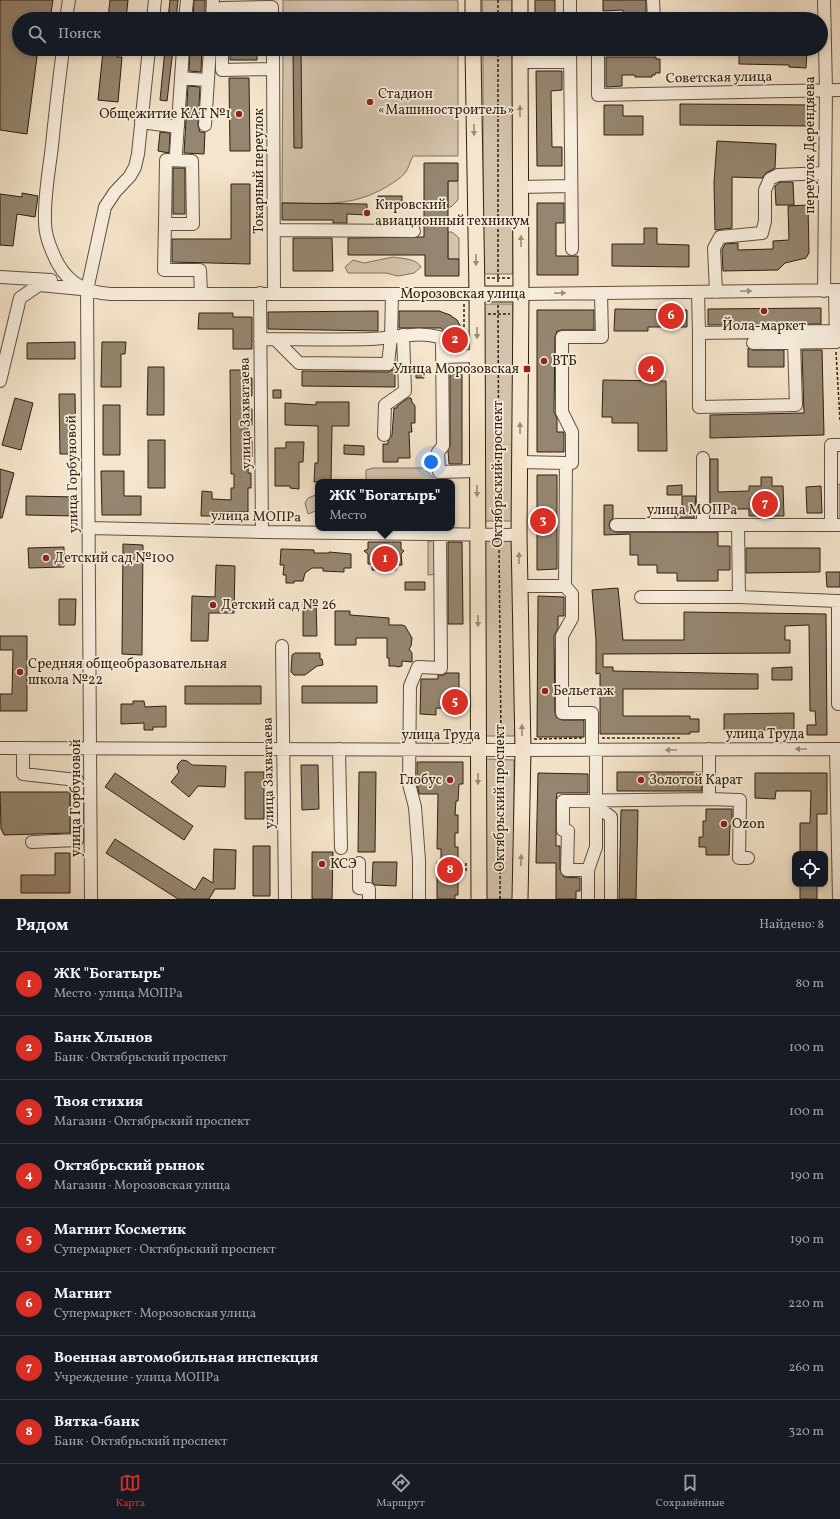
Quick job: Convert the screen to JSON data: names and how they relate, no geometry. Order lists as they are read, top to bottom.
{
  "streets": {
    "main road": ["Морозовская улица", "Октябрьский проспект"],
    "street": [
      "Советская улица",
      "переулок Дерендяева",
      "Токарный переулок",
      "улица Захватаева",
      "улица Горбуновой",
      "улица МОПРа",
      "улица Труда"
    ]
  },
  "crossings": [
    ["Советская улица", "переулок Дерендяева"],
    ["переулок Дерендяева", "Морозовская улица"],
    ["Токарный переулок", "Морозовская улица"],
    ["Морозовская улица", "улица Захватаева"],
    ["Морозовская улица", "улица Горбуновой"],
    ["Морозовская улица", "Октябрьский проспект"],
    ["улица Захватаева", "улица МОПРа"],
    ["улица Захватаева", "улица Труда"],
    ["улица Горбуновой", "улица МОПРа"],
    ["улица Горбуновой", "улица Труда"],
    ["Октябрьский проспект", "улица МОПРа"],
    ["Октябрьский проспект", "улица Труда"]
  ],
  "places": {
    "other": [
      "Стадион «Машиностроитель»",
      "Общежитие КАТ №1",
      "Кировский авиационный техникум",
      "Йола-маркет",
      "ВТБ",
      "Детский сад №100",
      "Детский сад № 26",
      "Средняя общеобразовательная школа №22",
      "Бельетаж",
      "Глобус",
      "Золотой Карат",
      "Ozon",
      "КСЭ"
    ],
    "transit": ["Улица Морозовская"]
  },
  "page": {
    "search": "Поиск",
    "pins": [
      "6",
      "2",
      "4",
      "7",
      "3",
      "1",
      "5",
      "8"
    ],
    "popup": ["ЖК \"Богатырь\"", "Место"],
    "heading": ["Рядом", "Найдено: 8"],
    "list": [
      {
        "mark": "1",
        "name": "ЖК \"Богатырь\"",
        "note": "Место · улица МОПРа",
        "value": "80 m"
      },
      {
        "mark": "2",
        "name": "Банк Хлынов",
        "note": "Банк · Октябрьский проспект",
        "value": "100 m"
      },
      {
        "mark": "3",
        "name": "Твоя стихия",
        "note": "Магазин · Октябрьский проспект",
        "value": "100 m"
      },
      {
        "mark": "4",
        "name": "Октябрьский рынок",
        "note": "Магазин · Морозовская улица",
        "value": "190 m"
      },
      {
        "mark": "5",
        "name": "Магнит Косметик",
        "note": "Супермаркет · Октябрьский проспект",
        "value": "190 m"
      },
      {
        "mark": "6",
        "name": "Магнит",
        "note": "Супермаркет · Морозовская улица",
        "value": "220 m"
      },
      {
        "mark": "7",
        "name": "Военная автомобильная инспекция",
        "note": "Учреждение · улица МОПРа",
        "value": "260 m"
      },
      {
        "mark": "8",
        "name": "Вятка-банк",
        "note": "Банк · Октябрьский проспект",
        "value": "320 m"
      }
    ],
    "nav": ["Карта", "Маршрут", "Сохранённые"]
  }
}
